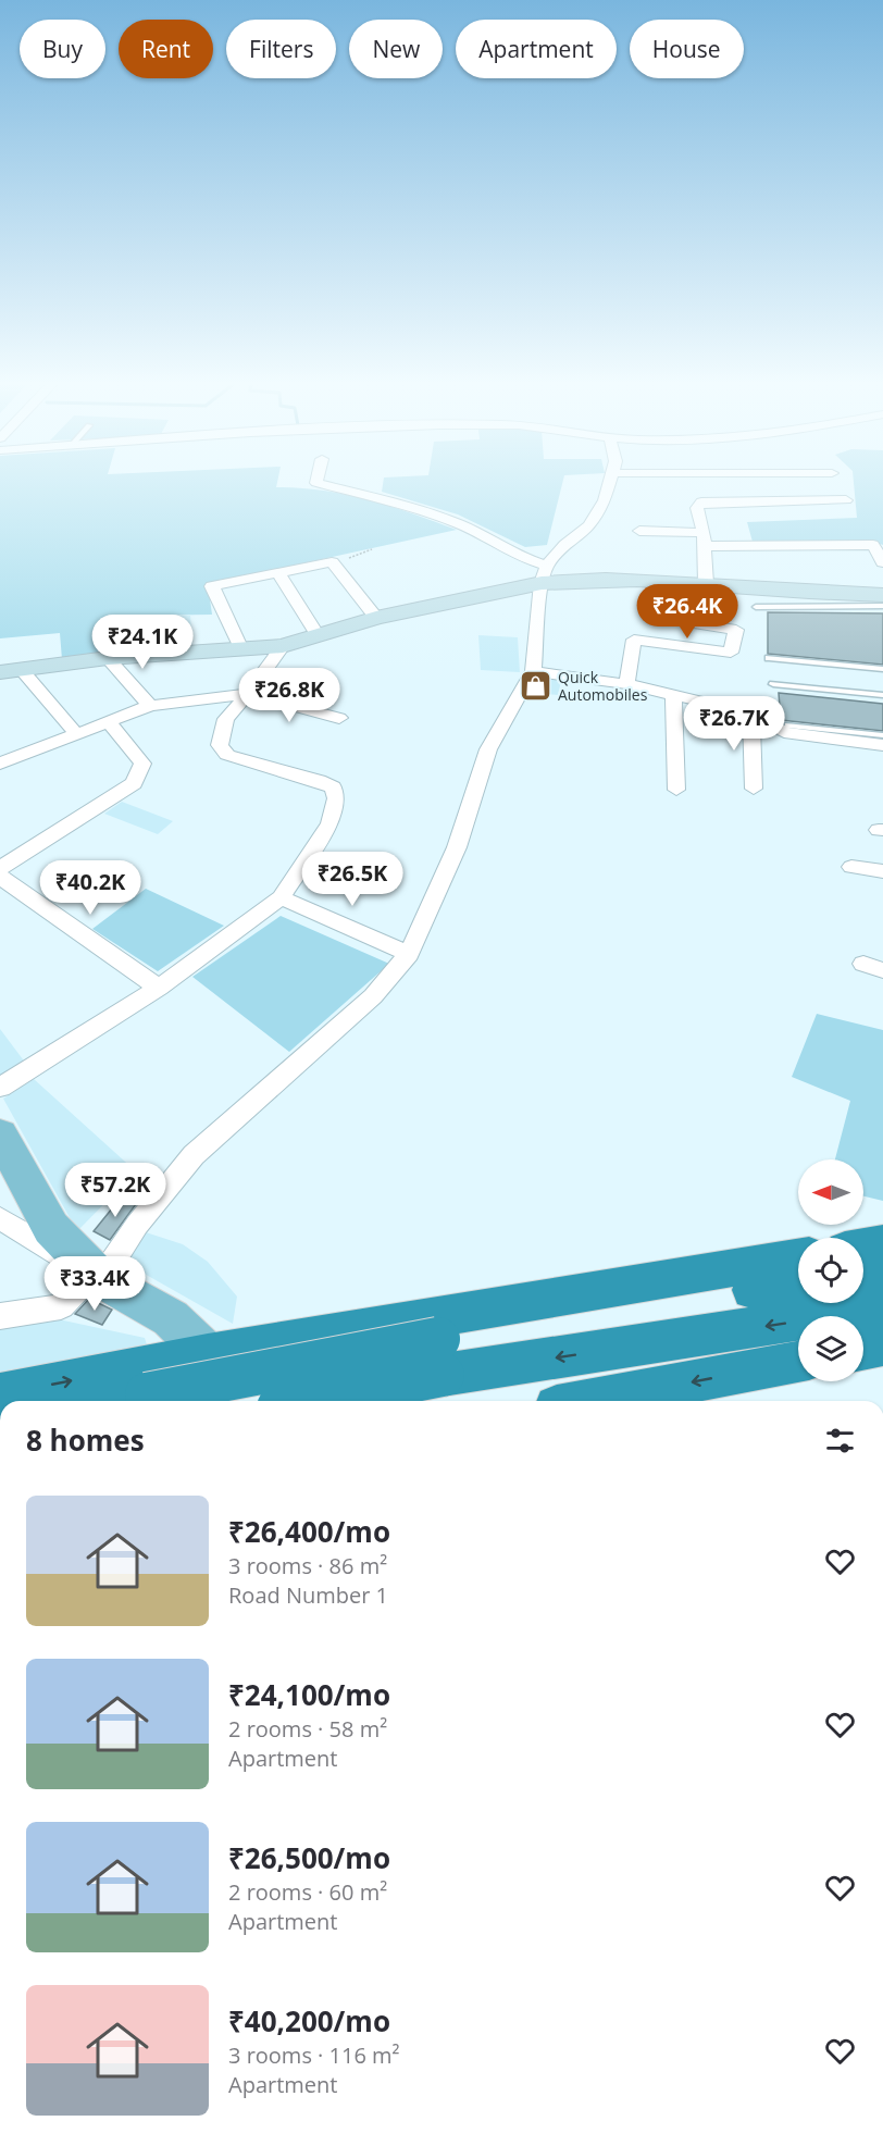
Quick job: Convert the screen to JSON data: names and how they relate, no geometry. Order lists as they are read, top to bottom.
{
  "places": {
    "shop": ["Quick Automobiles"]
  },
  "north": "left",
  "page": {
    "chip": [
      "Buy",
      "Rent",
      "Filters",
      "New",
      "Apartment",
      "House"
    ],
    "price": [
      "₹26.4K",
      "₹24.1K",
      "₹26.8K",
      "₹26.7K",
      "₹26.5K",
      "₹40.2K",
      "₹57.2K",
      "₹33.4K"
    ],
    "heading": "8 homes",
    "list": [
      {
        "name": "₹26,400/mo",
        "note": "3 rooms · 86 m² · Road Number 1"
      },
      {
        "name": "₹24,100/mo",
        "note": "2 rooms · 58 m² · Apartment"
      },
      {
        "name": "₹26,500/mo",
        "note": "2 rooms · 60 m² · Apartment"
      },
      {
        "name": "₹40,200/mo",
        "note": "3 rooms · 116 m² · Apartment"
      }
    ]
  }
}
